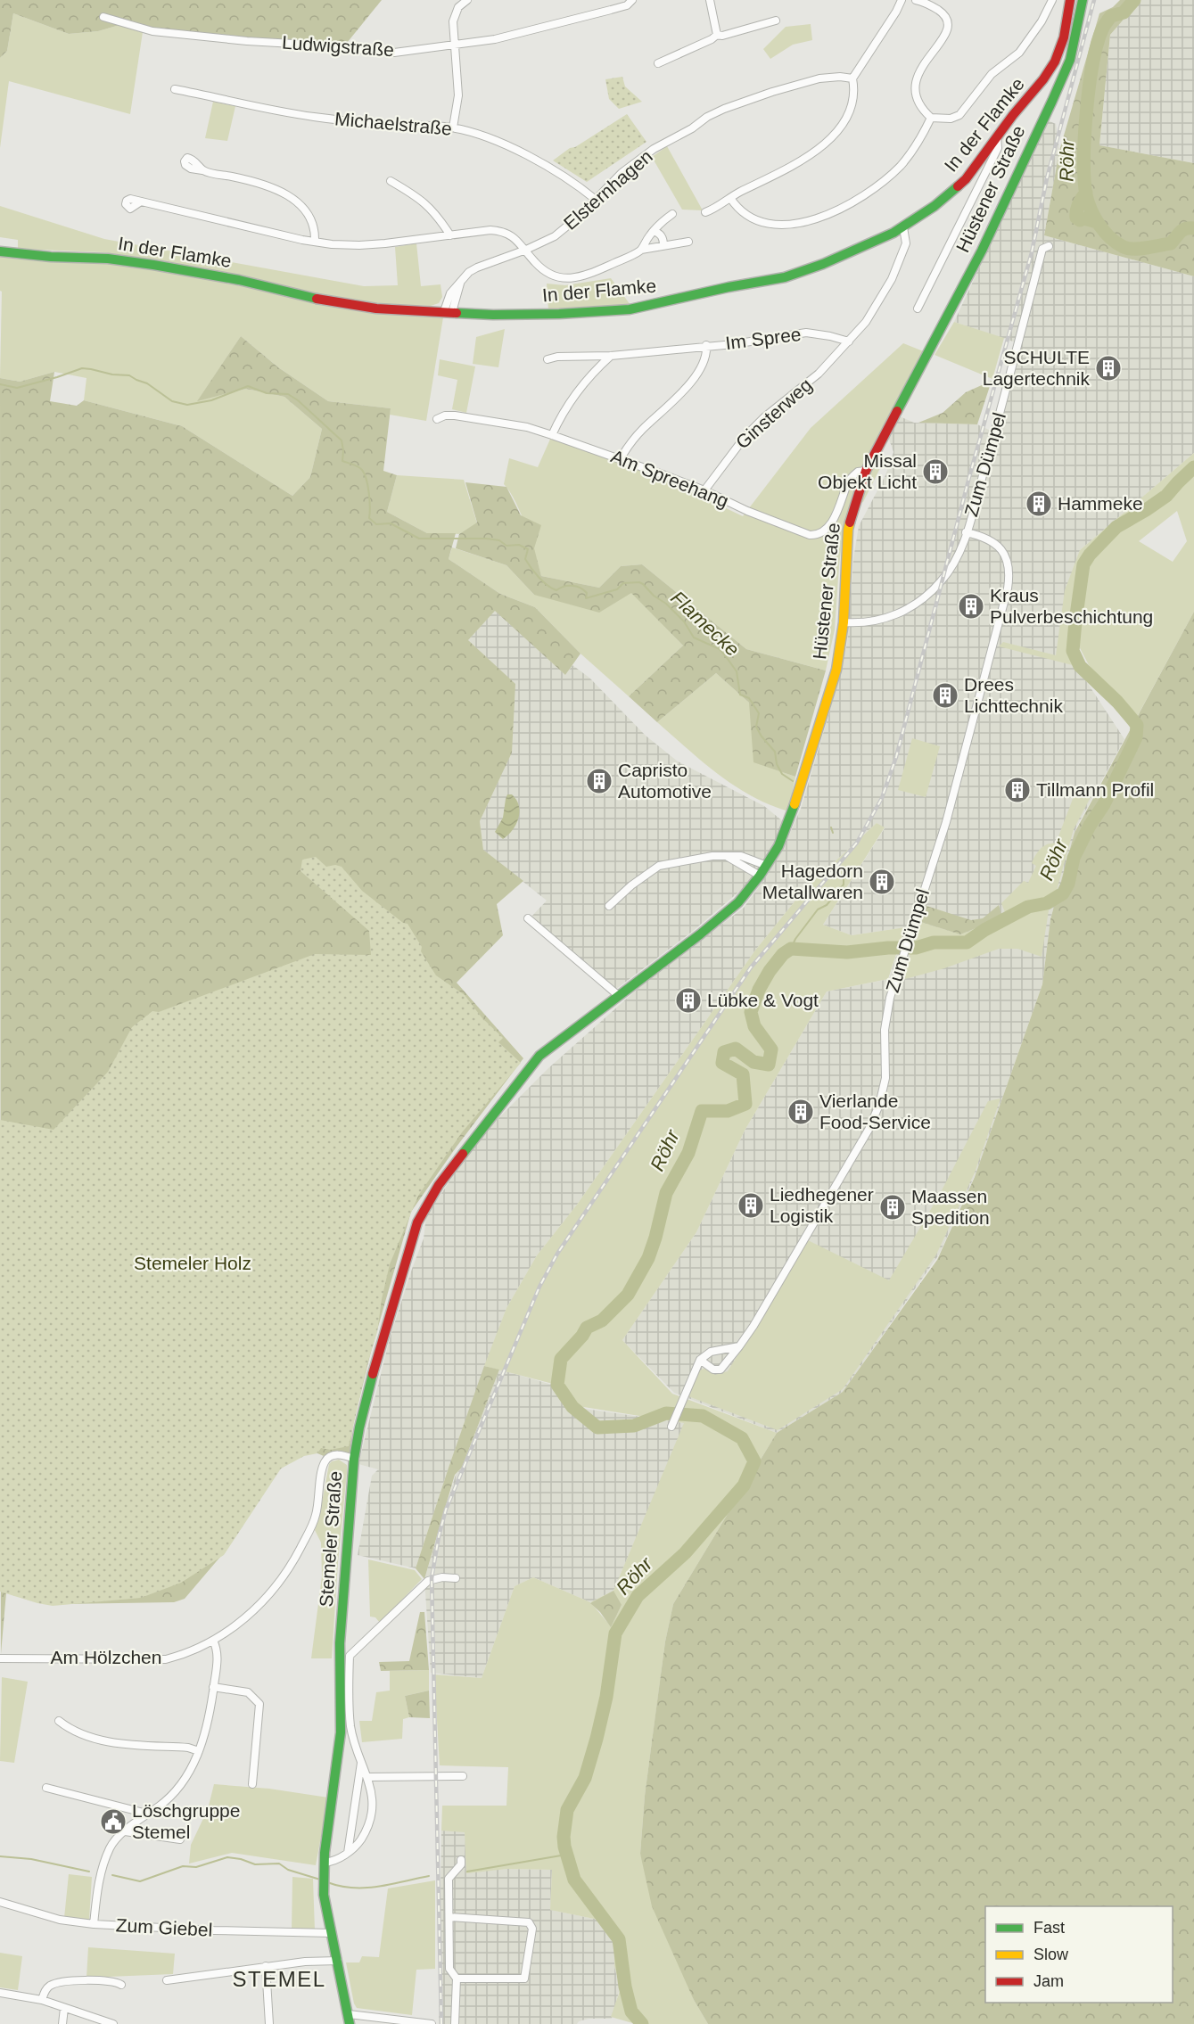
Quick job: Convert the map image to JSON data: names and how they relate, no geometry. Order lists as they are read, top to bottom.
{
  "streets": {
    "main road": ["In der Flamke", "Hüstener Straße", "Stemeler Straße"],
    "street": [
      "Ludwigstraße",
      "Michaelstraße",
      "Elsternhagen",
      "Im Spree",
      "Ginsterweg",
      "Zum Dümpel",
      "Am Spreehang",
      "Am Hölzchen",
      "Zum Giebel"
    ]
  },
  "crossings": [
    ["Michaelstraße", "Elsternhagen"],
    ["In der Flamke", "Elsternhagen"],
    ["Hüstener Straße", "Zum Dümpel"],
    ["Hüstener Straße", "Am Spreehang"],
    ["Hüstener Straße", "Stemeler Straße"],
    ["Im Spree", "Ginsterweg"],
    ["Ginsterweg", "Am Spreehang"],
    ["Stemeler Straße", "Am Hölzchen"],
    ["Stemeler Straße", "Zum Giebel"]
  ],
  "districts": ["STEMEL"],
  "water": ["Röhr", "Flamecke"],
  "parks": ["Stemeler Holz"],
  "places": {
    "building": [
      "SCHULTE Lagertechnik",
      "Missal Objekt Licht",
      "Hammeke",
      "Kraus Pulverbeschichtung",
      "Drees Lichttechnik",
      "Capristo Automotive",
      "Tillmann Profil",
      "Hagedorn Metallwaren",
      "Lübke & Vogt",
      "Vierlande Food-Service",
      "Liedhegener Logistik",
      "Maassen Spedition"
    ],
    "public building": ["Löschgruppe Stemel"]
  },
  "legend": ["Fast", "Slow", "Jam"]
}
